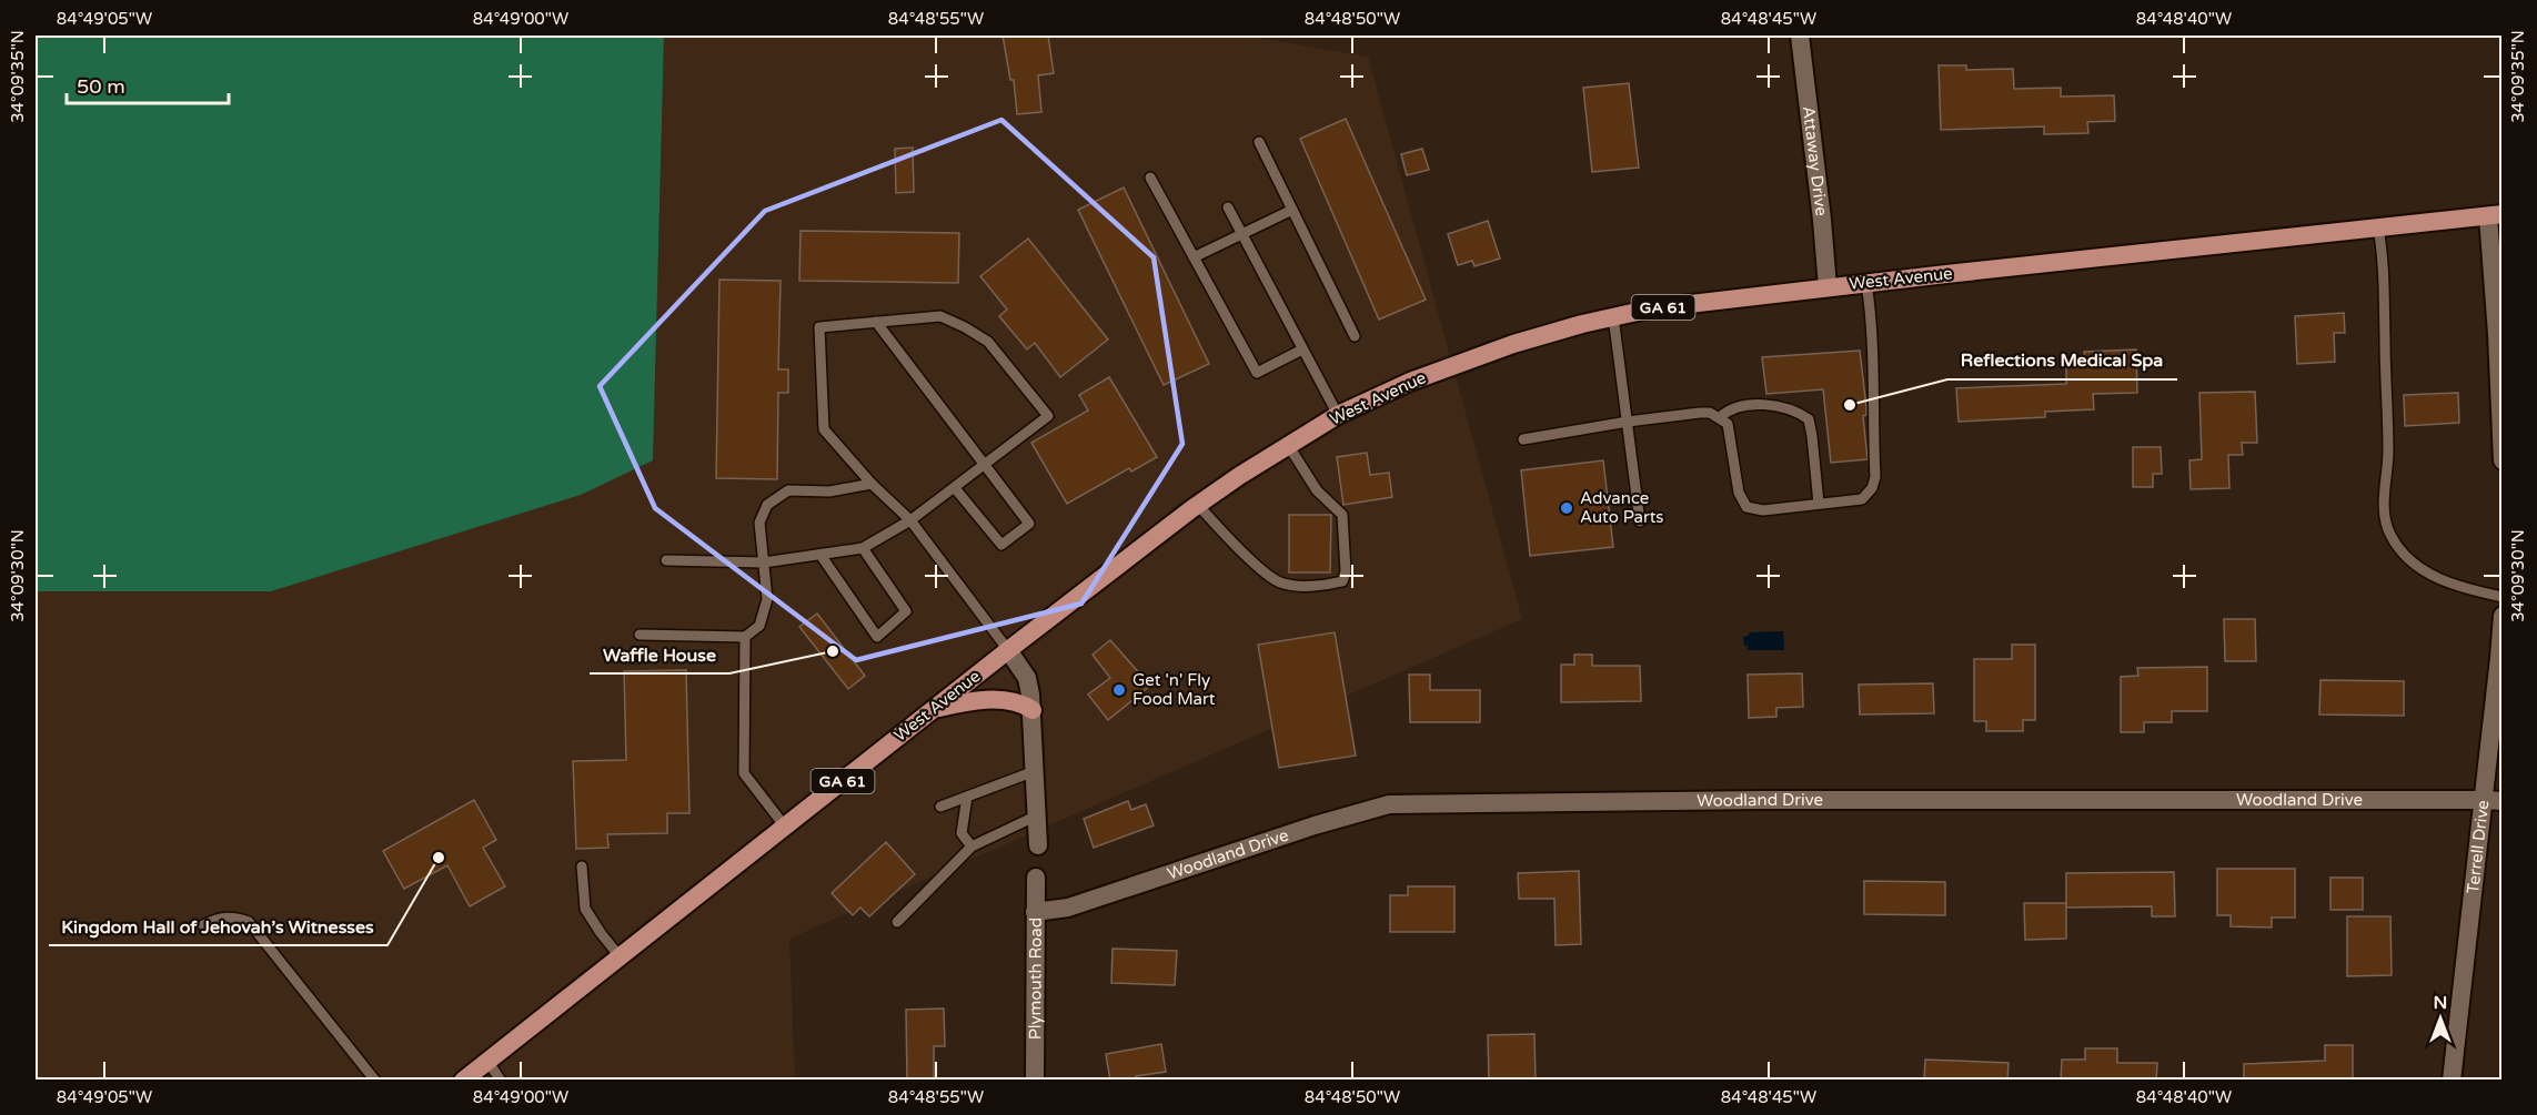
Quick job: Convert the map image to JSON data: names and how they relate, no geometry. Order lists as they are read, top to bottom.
{
  "streets": {
    "main road": ["West Avenue", "GA 61"],
    "street": [
      "Attaway Drive",
      "Woodland Drive",
      "Terrell Drive",
      "Plymouth Road"
    ]
  },
  "crossings": [
    ["Attaway Drive", "West Avenue"],
    ["Woodland Drive", "Terrell Drive"],
    ["Woodland Drive", "Plymouth Road"]
  ],
  "places": [
    "Reflections Medical Spa",
    "Advance Auto Parts",
    "Waffle House",
    "Get 'n' Fly Food Mart",
    "Kingdom Hall of Jehovah’s Witnesses"
  ],
  "scale_bar": "50 m",
  "north": "top",
  "coordinates": [
    "84°49'05\"W",
    "84°49'00\"W",
    "84°48'55\"W",
    "84°48'50\"W",
    "84°48'45\"W",
    "84°48'40\"W",
    "34°09'35\"N",
    "34°09'30\"N"
  ]
}
